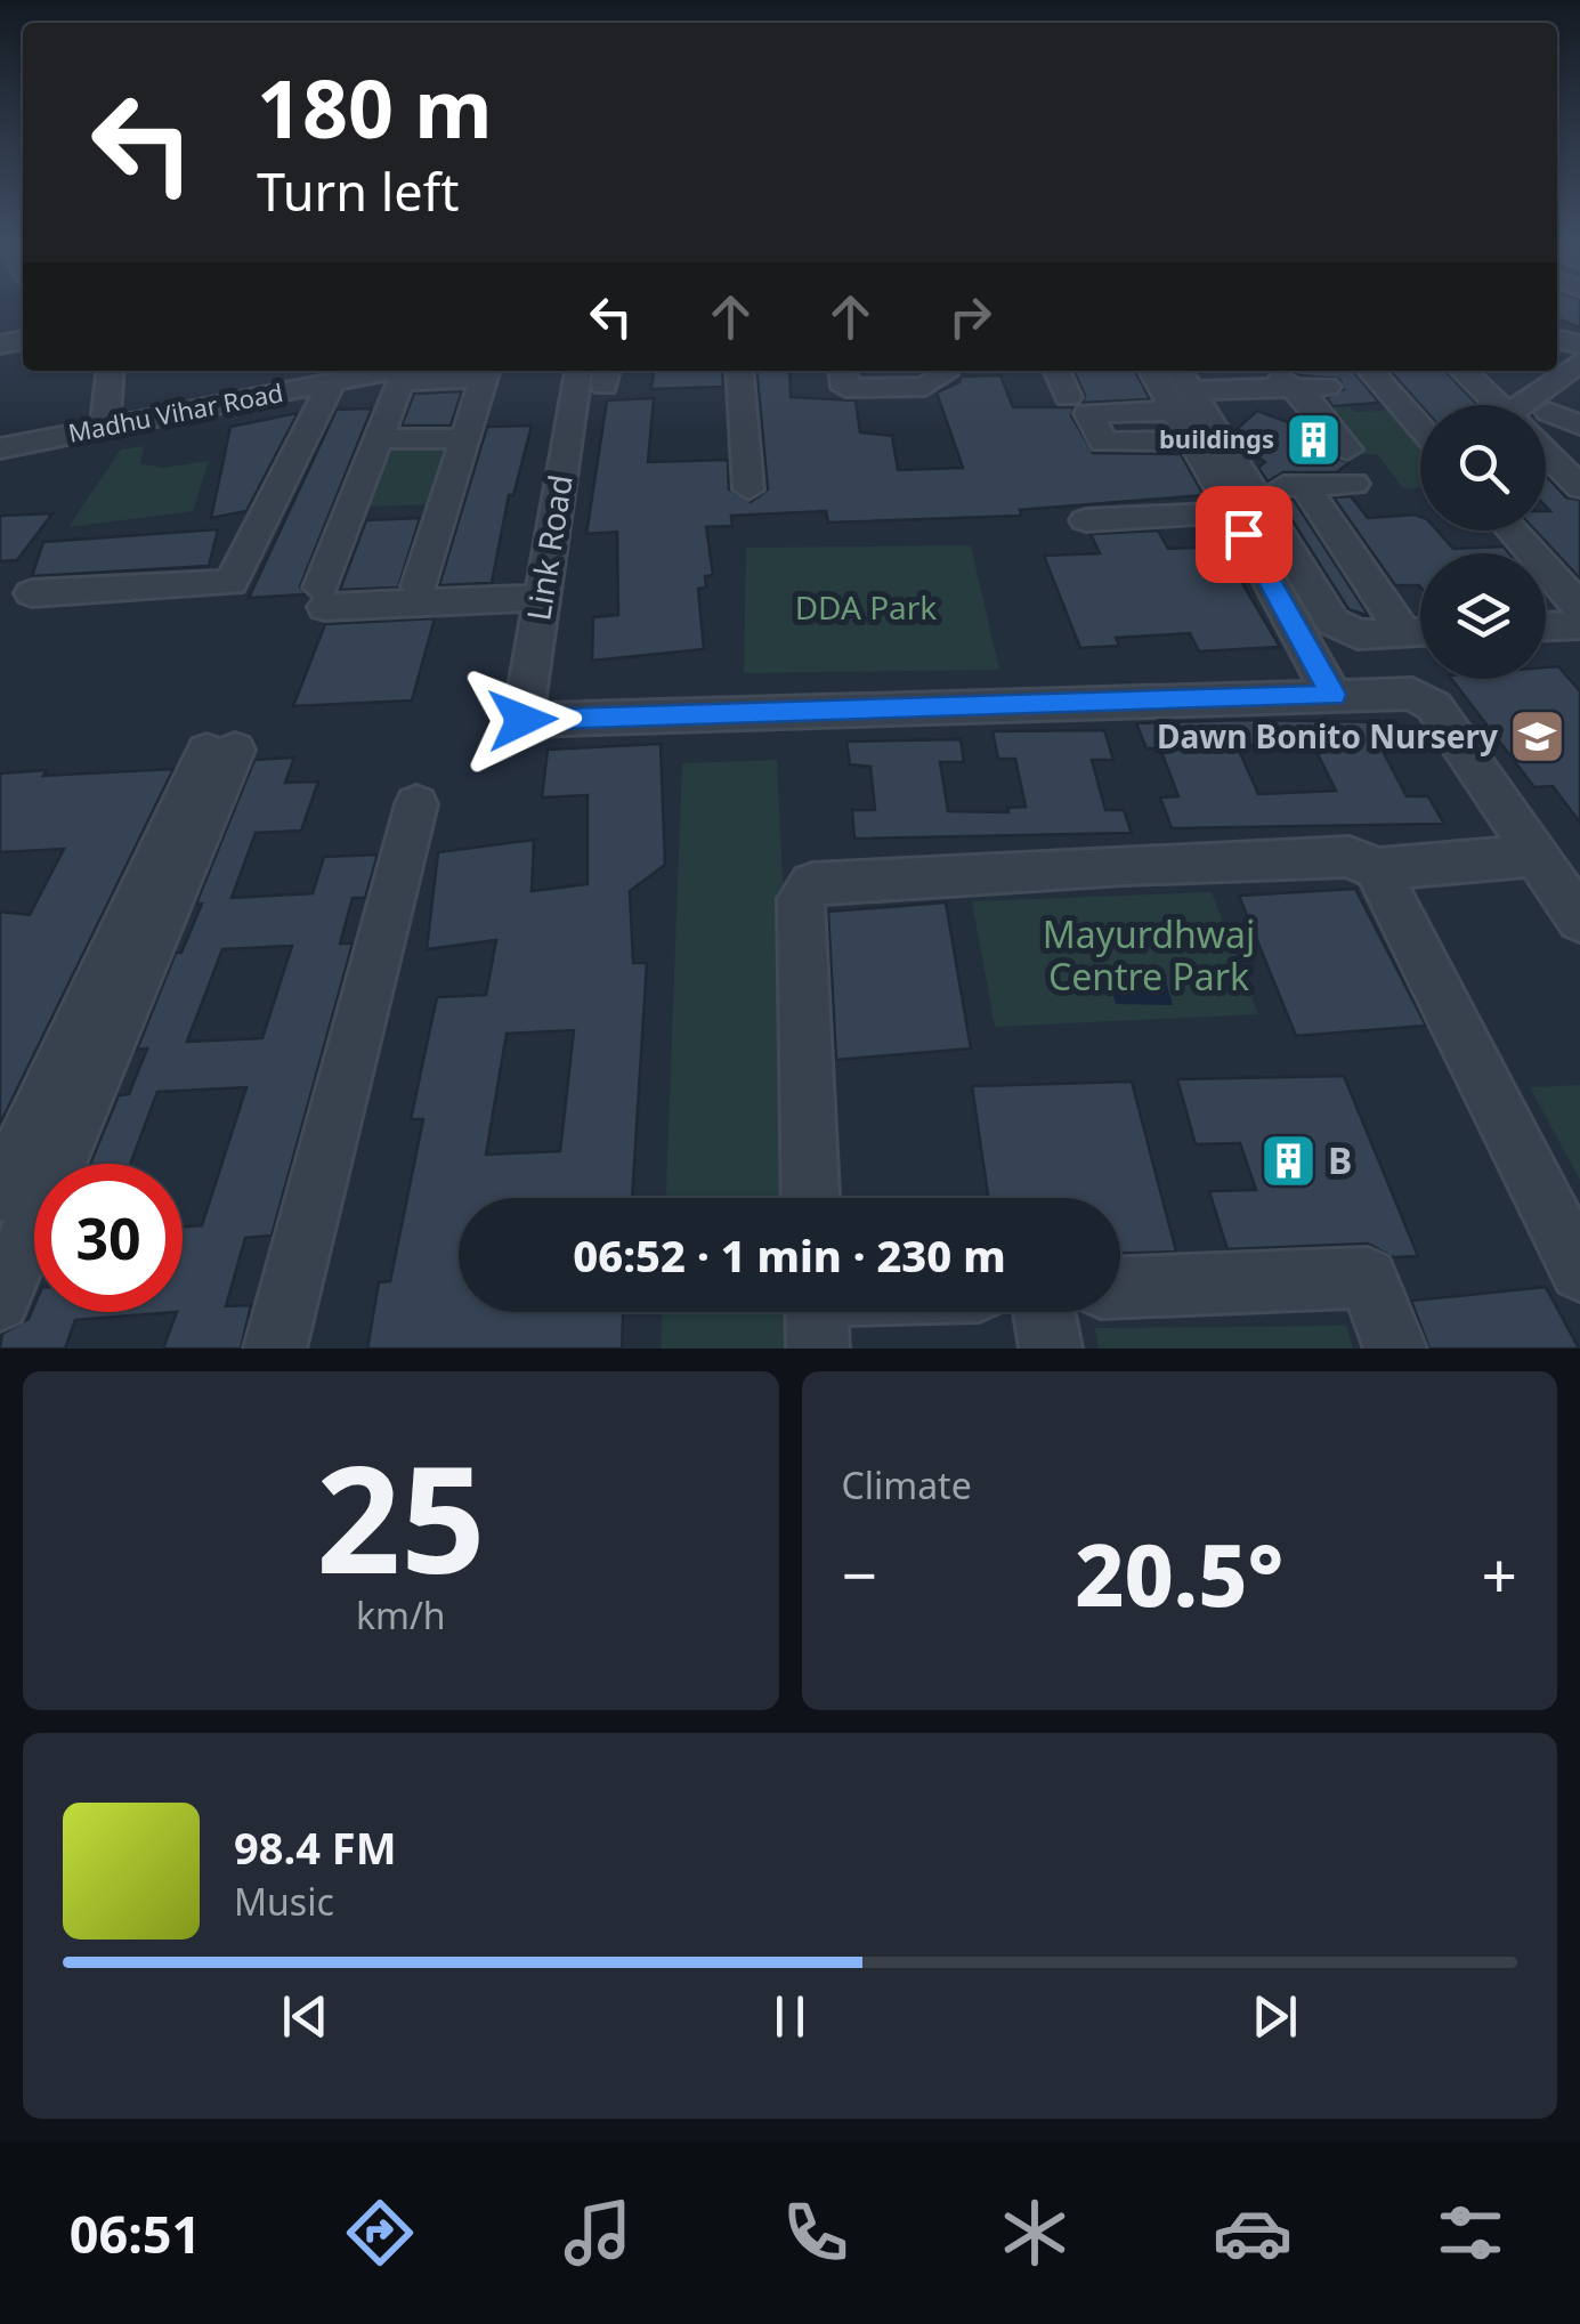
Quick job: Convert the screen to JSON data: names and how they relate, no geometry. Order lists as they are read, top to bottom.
{
  "streets": {
    "street": ["Madhu Vihar Road", "Link Road"]
  },
  "parks": ["DDA Park", "Mayurdhwaj Centre Park"],
  "places": {
    "building": ["buildings", "B"],
    "school or university": ["Dawn Bonito Nursery"]
  },
  "page": {
    "turn": ["180 m", "Turn left"],
    "limit": "30",
    "trip": "06:52 · 1 min · 230 m",
    "tile": [
      ["25", "km/h"],
      "Climate"
    ],
    "heat": ["−", "20.5°", "+"],
    "song": ["98.4 FM", "Music"],
    "tabs": "06:51"
  }
}
